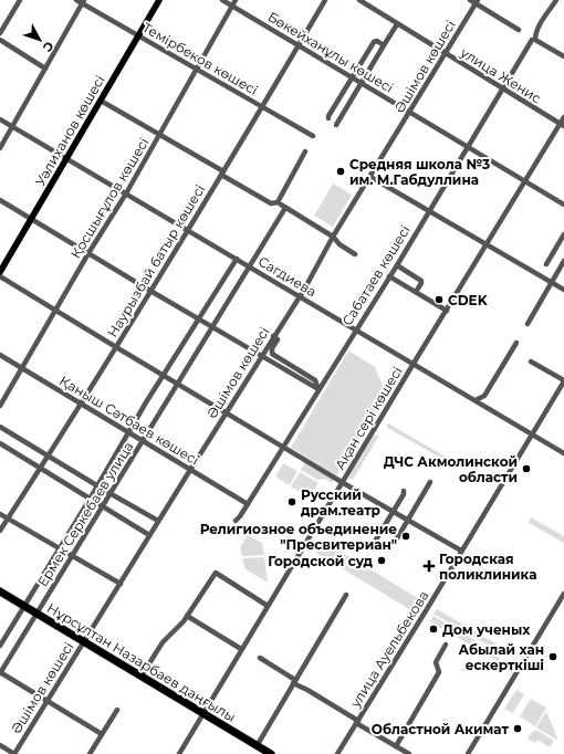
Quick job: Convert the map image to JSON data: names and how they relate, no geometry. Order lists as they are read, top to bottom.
{
  "streets": {
    "highway": ["Нұрсұлтан Назарбаев даңғылы"],
    "main road": ["Уәлиханов көшесі"],
    "street": [
      "Бөкейханұлы көшесі",
      "Темірбеков көшесі",
      "Әшімов көшесі",
      "улица Женис",
      "Қосшығұлов көшесі",
      "Наурызбай батыр көшесі",
      "Сабатаев көшесі",
      "Сагдиева",
      "Ақан сері көшесі",
      "Қаныш Сәтбаев көшесі",
      "Ермек Серкебаев улица",
      "улица Ауельбекова"
    ]
  },
  "crossings": [
    ["Бөкейханұлы көшесі", "Әшімов көшесі"],
    ["Бөкейханұлы көшесі", "Қосшығұлов көшесі"],
    ["Бөкейханұлы көшесі", "Наурызбай батыр көшесі"],
    ["Бөкейханұлы көшесі", "Сабатаев көшесі"],
    ["Бөкейханұлы көшесі", "Ақан сері көшесі"],
    ["Темірбеков көшесі", "Уәлиханов көшесі"],
    ["Темірбеков көшесі", "Қосшығұлов көшесі"],
    ["Темірбеков көшесі", "Наурызбай батыр көшесі"],
    ["Әшімов көшесі", "улица Женис"],
    ["Әшімов көшесі", "Сагдиева"],
    ["Әшімов көшесі", "Қаныш Сәтбаев көшесі"],
    ["Әшімов көшесі", "Нұрсұлтан Назарбаев даңғылы"],
    ["улица Женис", "Сабатаев көшесі"],
    ["улица Женис", "Ақан сері көшесі"],
    ["Уәлиханов көшесі", "Сагдиева"],
    ["Қосшығұлов көшесі", "Сагдиева"],
    ["Қосшығұлов көшесі", "Қаныш Сәтбаев көшесі"],
    ["Наурызбай батыр көшесі", "Сагдиева"],
    ["Наурызбай батыр көшесі", "Қаныш Сәтбаев көшесі"],
    ["Сабатаев көшесі", "Сагдиева"],
    ["Сабатаев көшесі", "Қаныш Сәтбаев көшесі"],
    ["Сагдиева", "Ақан сері көшесі"],
    ["Сагдиева", "Ермек Серкебаев улица"],
    ["Сагдиева", "улица Ауельбекова"],
    ["Ақан сері көшесі", "Нұрсұлтан Назарбаев даңғылы"],
    ["Қаныш Сәтбаев көшесі", "Ермек Серкебаев улица"],
    ["Ермек Серкебаев улица", "Нұрсұлтан Назарбаев даңғылы"]
  ],
  "places": {
    "other": [
      "Средняя школа №3 им. М.Габдуллина",
      "CDEK",
      "ДЧС Акмолинской области",
      "Русский драм.театр",
      "Религиозное объединение \"Пресвитериан\"",
      "Городской суд",
      "Дом ученых",
      "Абылай хан ескерткіші",
      "Областной Акимат"
    ],
    "health": ["Городская поликлиника"]
  },
  "north": "bottom right"
}
